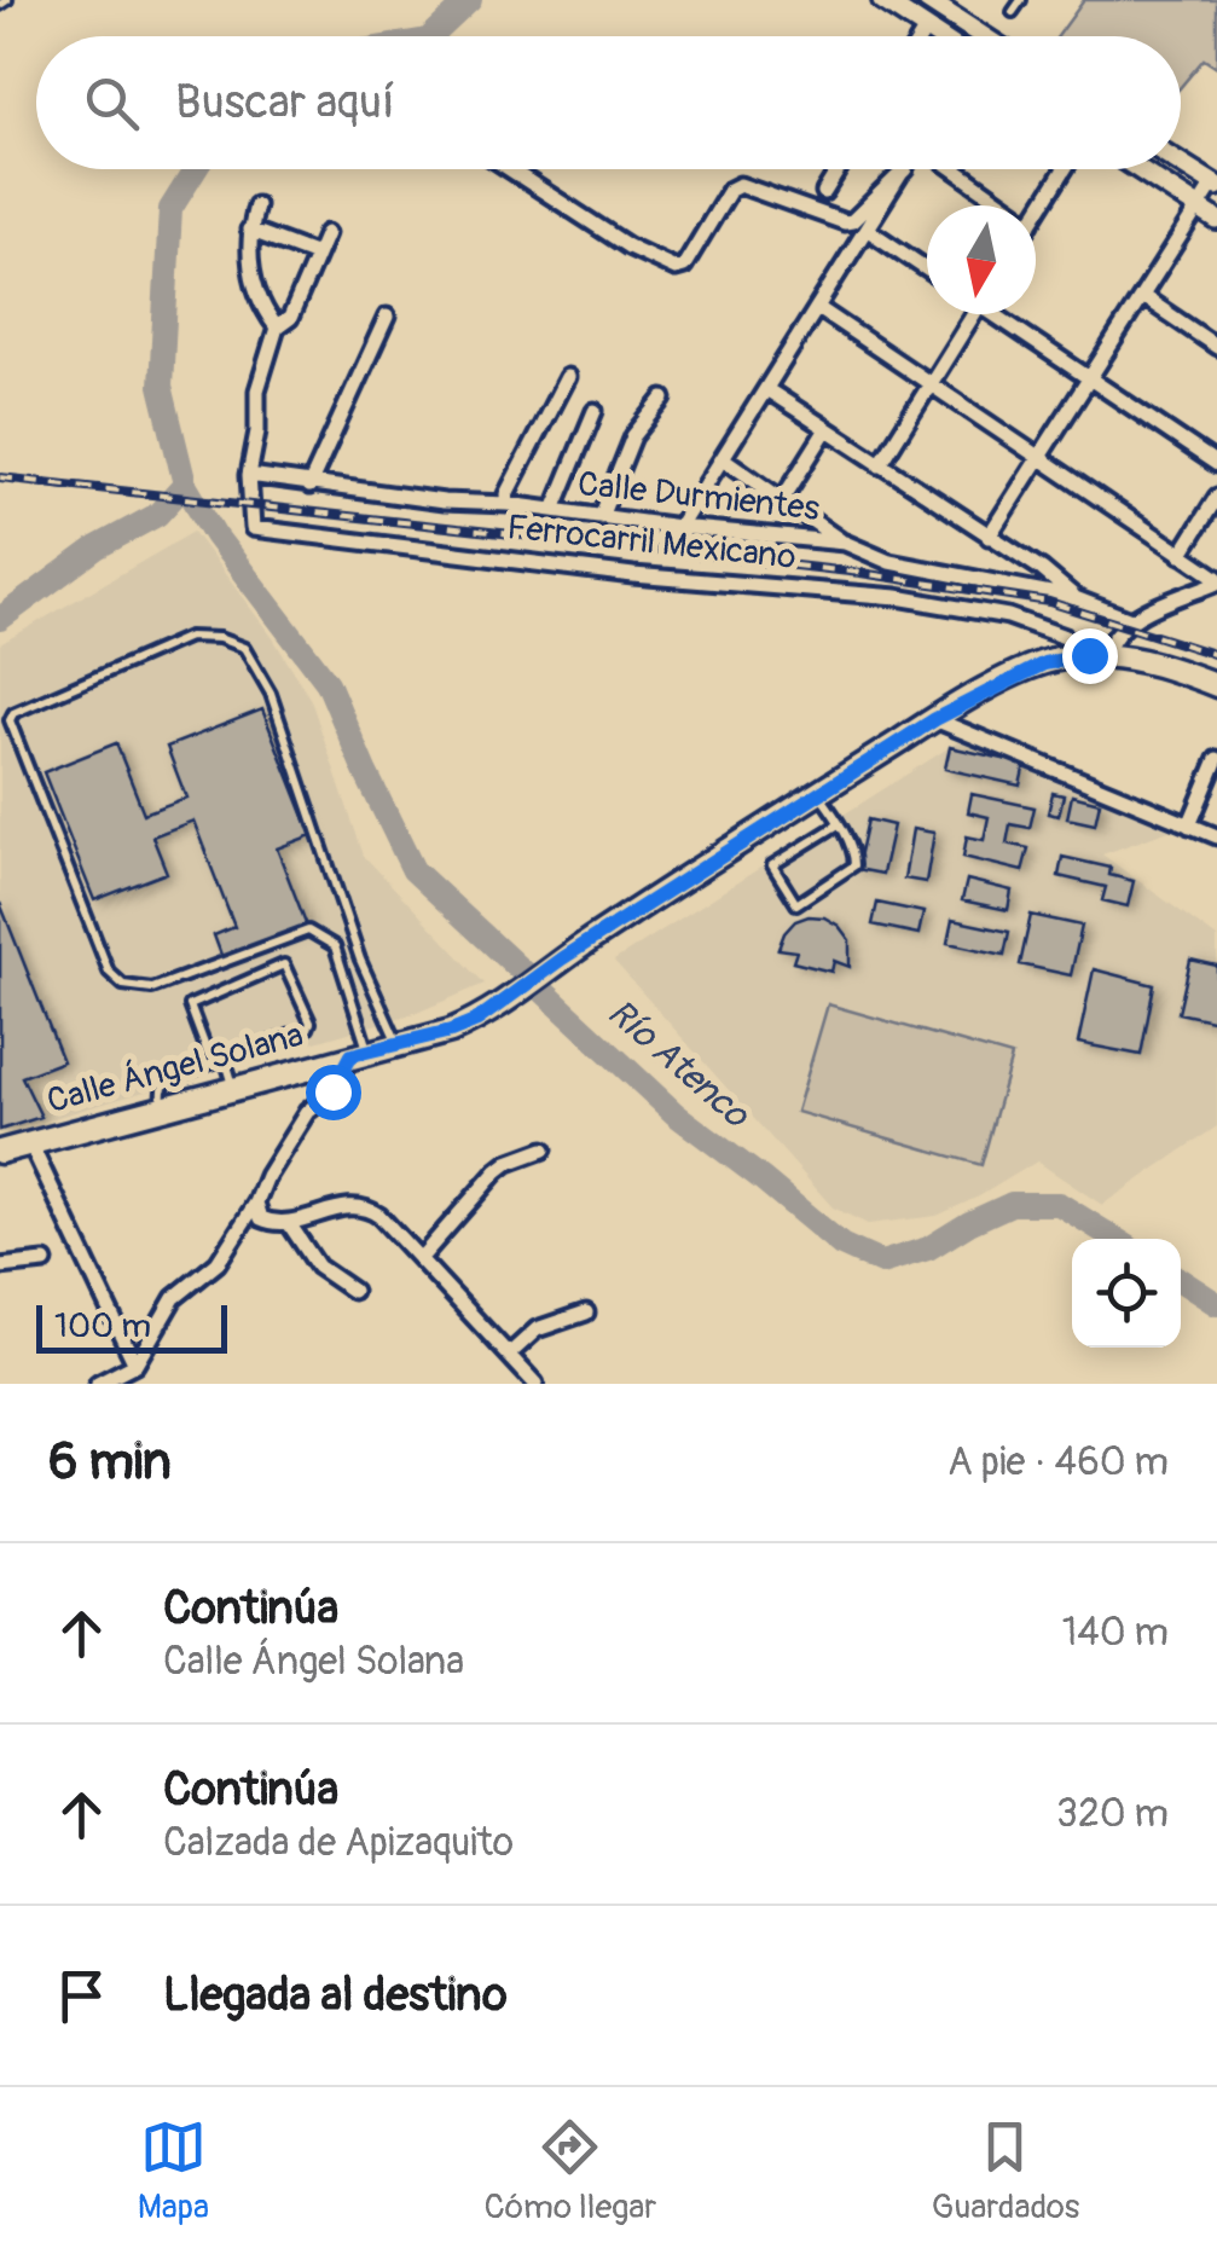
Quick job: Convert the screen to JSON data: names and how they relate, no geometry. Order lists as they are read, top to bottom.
{
  "streets": {
    "main road": ["Calle Ángel Solana"],
    "street": ["Calle Durmientes", "Ferrocarril Mexicano"]
  },
  "crossings": [
    ["Calle Durmientes", "Ferrocarril Mexicano"],
    ["Ferrocarril Mexicano", "Calle Ángel Solana"]
  ],
  "water": ["Río Atenco"],
  "scale_bar": "100 m",
  "north": "bottom",
  "page": {
    "search": "Buscar aquí",
    "scale": "100 m",
    "heading": ["6 min", "A pie · 460 m"],
    "list": [
      ["Continúa", "Calle Ángel Solana", "140 m"],
      ["Continúa", "Calzada de Apizaquito", "320 m"],
      "Llegada al destino"
    ],
    "nav": ["Mapa", "Cómo llegar", "Guardados"]
  }
}
